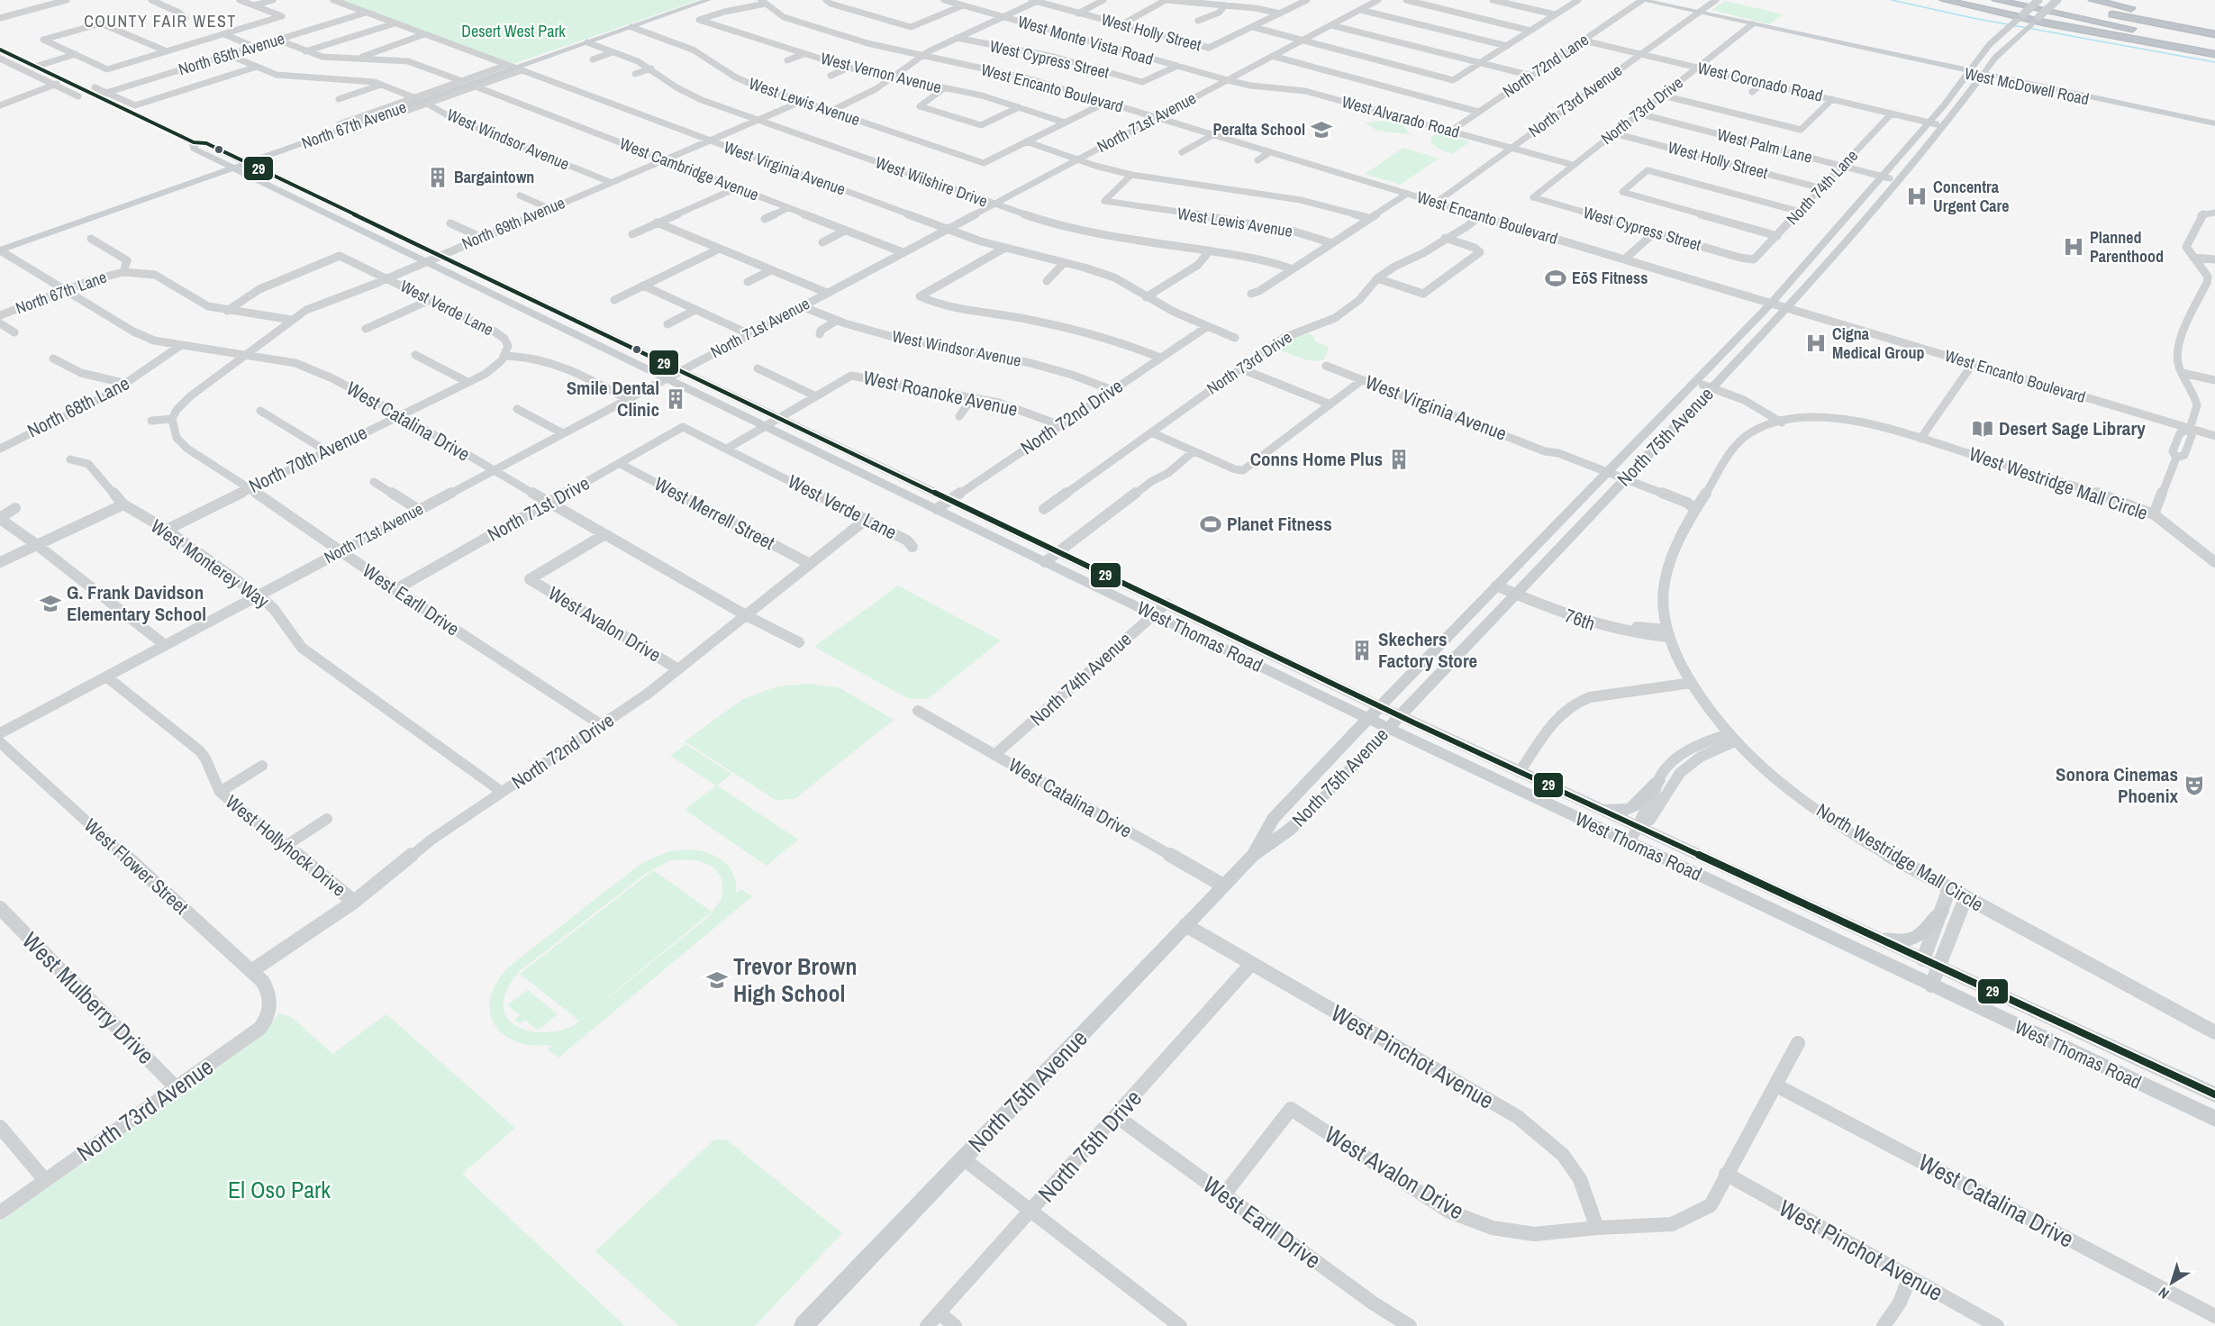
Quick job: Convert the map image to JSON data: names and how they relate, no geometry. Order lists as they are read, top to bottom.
{
  "streets": {
    "main road": [
      "West McDowell Road",
      "North 67th Avenue",
      "North 75th Avenue",
      "West Thomas Road"
    ],
    "street": [
      "West Holly Street",
      "West Monte Vista Road",
      "North 65th Avenue",
      "West Cypress Street",
      "North 72nd Lane",
      "West Vernon Avenue",
      "West Coronado Road",
      "West Encanto Boulevard",
      "North 73rd Avenue",
      "West Lewis Avenue",
      "North 73rd Drive",
      "West Alvarado Road",
      "North 71st Avenue",
      "West Windsor Avenue",
      "West Palm Lane",
      "West Virginia Avenue",
      "West Cambridge Avenue",
      "West Wilshire Drive",
      "North 74th Lane",
      "North 69th Avenue",
      "North 67th Lane",
      "West Verde Lane",
      "West Roanoke Avenue",
      "North 68th Lane",
      "North 72nd Drive",
      "West Catalina Drive",
      "North 70th Avenue",
      "West Westridge Mall Circle",
      "North 71st Drive",
      "West Merrell Street",
      "West Monterey Way",
      "West Earll Drive",
      "76th",
      "West Avalon Drive",
      "North 74th Avenue",
      "West Hollyhock Drive",
      "North Westridge Mall Circle",
      "West Flower Street",
      "West Mulberry Drive",
      "West Pinchot Avenue",
      "North 75th Drive"
    ]
  },
  "crossings": [
    ["West Holly Street", "North 73rd Drive"],
    ["West Holly Street", "North 74th Lane"],
    ["West Monte Vista Road", "West Cypress Street"],
    ["West Monte Vista Road", "West Alvarado Road"],
    ["West Monte Vista Road", "North 71st Avenue"],
    ["North 65th Avenue", "West Windsor Avenue"],
    ["North 65th Avenue", "West Virginia Avenue"],
    ["North 65th Avenue", "West Thomas Road"],
    ["West Cypress Street", "North 73rd Drive"],
    ["West Cypress Street", "North 74th Lane"],
    ["North 72nd Lane", "West Coronado Road"],
    ["North 72nd Lane", "West McDowell Road"],
    ["North 72nd Lane", "West Alvarado Road"],
    ["West Vernon Avenue", "West Encanto Boulevard"],
    ["West Coronado Road", "North 73rd Avenue"],
    ["West Coronado Road", "North 73rd Drive"],
    ["West Coronado Road", "North 74th Lane"],
    ["West Coronado Road", "North 75th Avenue"],
    ["West McDowell Road", "North 73rd Avenue"],
    ["West McDowell Road", "North 73rd Drive"],
    ["West McDowell Road", "North 75th Avenue"],
    ["West Encanto Boulevard", "North 73rd Avenue"],
    ["West Encanto Boulevard", "North 73rd Drive"],
    ["West Encanto Boulevard", "North 71st Avenue"],
    ["West Encanto Boulevard", "North 75th Avenue"],
    ["North 73rd Avenue", "West Alvarado Road"],
    ["North 73rd Avenue", "West Flower Street"],
    ["North 73rd Avenue", "West Mulberry Drive"],
    ["West Lewis Avenue", "North 67th Avenue"],
    ["West Lewis Avenue", "North 69th Avenue"],
    ["North 73rd Drive", "West Alvarado Road"],
    ["North 73rd Drive", "West Palm Lane"],
    ["West Alvarado Road", "North 71st Avenue"],
    ["North 71st Avenue", "West Windsor Avenue"],
    ["North 71st Avenue", "West Virginia Avenue"],
    ["North 71st Avenue", "West Cambridge Avenue"],
    ["North 71st Avenue", "West Wilshire Drive"],
    ["North 71st Avenue", "West Verde Lane"],
    ["North 71st Avenue", "West Catalina Drive"],
    ["North 71st Avenue", "West Monterey Way"],
    ["North 71st Avenue", "West Earll Drive"],
    ["North 71st Avenue", "West Thomas Road"],
    ["North 71st Avenue", "West Hollyhock Drive"],
    ["North 67th Avenue", "West Windsor Avenue"],
    ["North 67th Avenue", "West Virginia Avenue"],
    ["North 67th Avenue", "West Cambridge Avenue"],
    ["North 67th Avenue", "West Wilshire Drive"],
    ["North 67th Avenue", "West Catalina Drive"],
    ["North 67th Avenue", "West Thomas Road"],
    ["West Windsor Avenue", "North 69th Avenue"],
    ["West Windsor Avenue", "North 72nd Drive"],
    ["West Windsor Avenue", "West Thomas Road"],
    ["West Palm Lane", "North 74th Lane"],
    ["West Palm Lane", "North 75th Avenue"],
    ["West Virginia Avenue", "North 69th Avenue"],
    ["West Virginia Avenue", "North 72nd Drive"],
    ["West Virginia Avenue", "North 75th Avenue"],
    ["West Virginia Avenue", "North Westridge Mall Circle"],
    ["West Cambridge Avenue", "North 69th Avenue"],
    ["West Wilshire Drive", "North 69th Avenue"],
    ["North 69th Avenue", "West Verde Lane"],
    ["North 69th Avenue", "West Catalina Drive"],
    ["North 69th Avenue", "West Earll Drive"],
    ["North 69th Avenue", "West Thomas Road"],
    ["North 67th Lane", "West Catalina Drive"],
    ["West Verde Lane", "North 72nd Drive"],
    ["West Verde Lane", "North 70th Avenue"],
    ["West Verde Lane", "North 71st Drive"],
    ["West Roanoke Avenue", "North 72nd Drive"],
    ["North 68th Lane", "West Catalina Drive"],
    ["North 72nd Drive", "West Catalina Drive"],
    ["North 72nd Drive", "West Merrell Street"],
    ["North 72nd Drive", "West Monterey Way"],
    ["North 72nd Drive", "West Earll Drive"],
    ["North 72nd Drive", "West Avalon Drive"],
    ["North 72nd Drive", "West Thomas Road"],
    ["North 72nd Drive", "West Hollyhock Drive"],
    ["North 72nd Drive", "West Flower Street"],
    ["West Catalina Drive", "North 75th Avenue"],
    ["West Catalina Drive", "North 70th Avenue"],
    ["West Catalina Drive", "North 71st Drive"],
    ["West Catalina Drive", "West Avalon Drive"],
    ["West Catalina Drive", "North 74th Avenue"],
    ["North 75th Avenue", "76th"],
    ["North 75th Avenue", "West Thomas Road"],
    ["North 75th Avenue", "West Pinchot Avenue"],
    ["North 70th Avenue", "West Monterey Way"],
    ["North 70th Avenue", "West Earll Drive"],
    ["West Westridge Mall Circle", "North Westridge Mall Circle"],
    ["North 71st Drive", "West Merrell Street"],
    ["North 71st Drive", "West Earll Drive"],
    ["West Earll Drive", "West Avalon Drive"],
    ["West Earll Drive", "North 75th Drive"],
    ["76th", "North Westridge Mall Circle"],
    ["West Avalon Drive", "West Pinchot Avenue"],
    ["West Thomas Road", "North 74th Avenue"],
    ["West Pinchot Avenue", "North 75th Drive"]
  ],
  "districts": ["COUNTY FAIR WEST"],
  "parks": ["Desert West Park", "El Oso Park"],
  "places": {
    "school or university": ["Peralta School", "G. Frank Davidson Elementary School", "Trevor Brown High School"],
    "building": [
      "Bargaintown",
      "Smile Dental Clinic",
      "Conns Home Plus",
      "Skechers Factory Store"
    ],
    "hospital": ["Concentra Urgent Care", "Planned Parenthood", "Cigna Medical Group"],
    "sports": ["EōS Fitness", "Planet Fitness"],
    "library": ["Desert Sage Library"],
    "theatre": ["Sonora Cinemas Phoenix"]
  },
  "lines": ["transit line 29"],
  "north": "bottom left"
}
